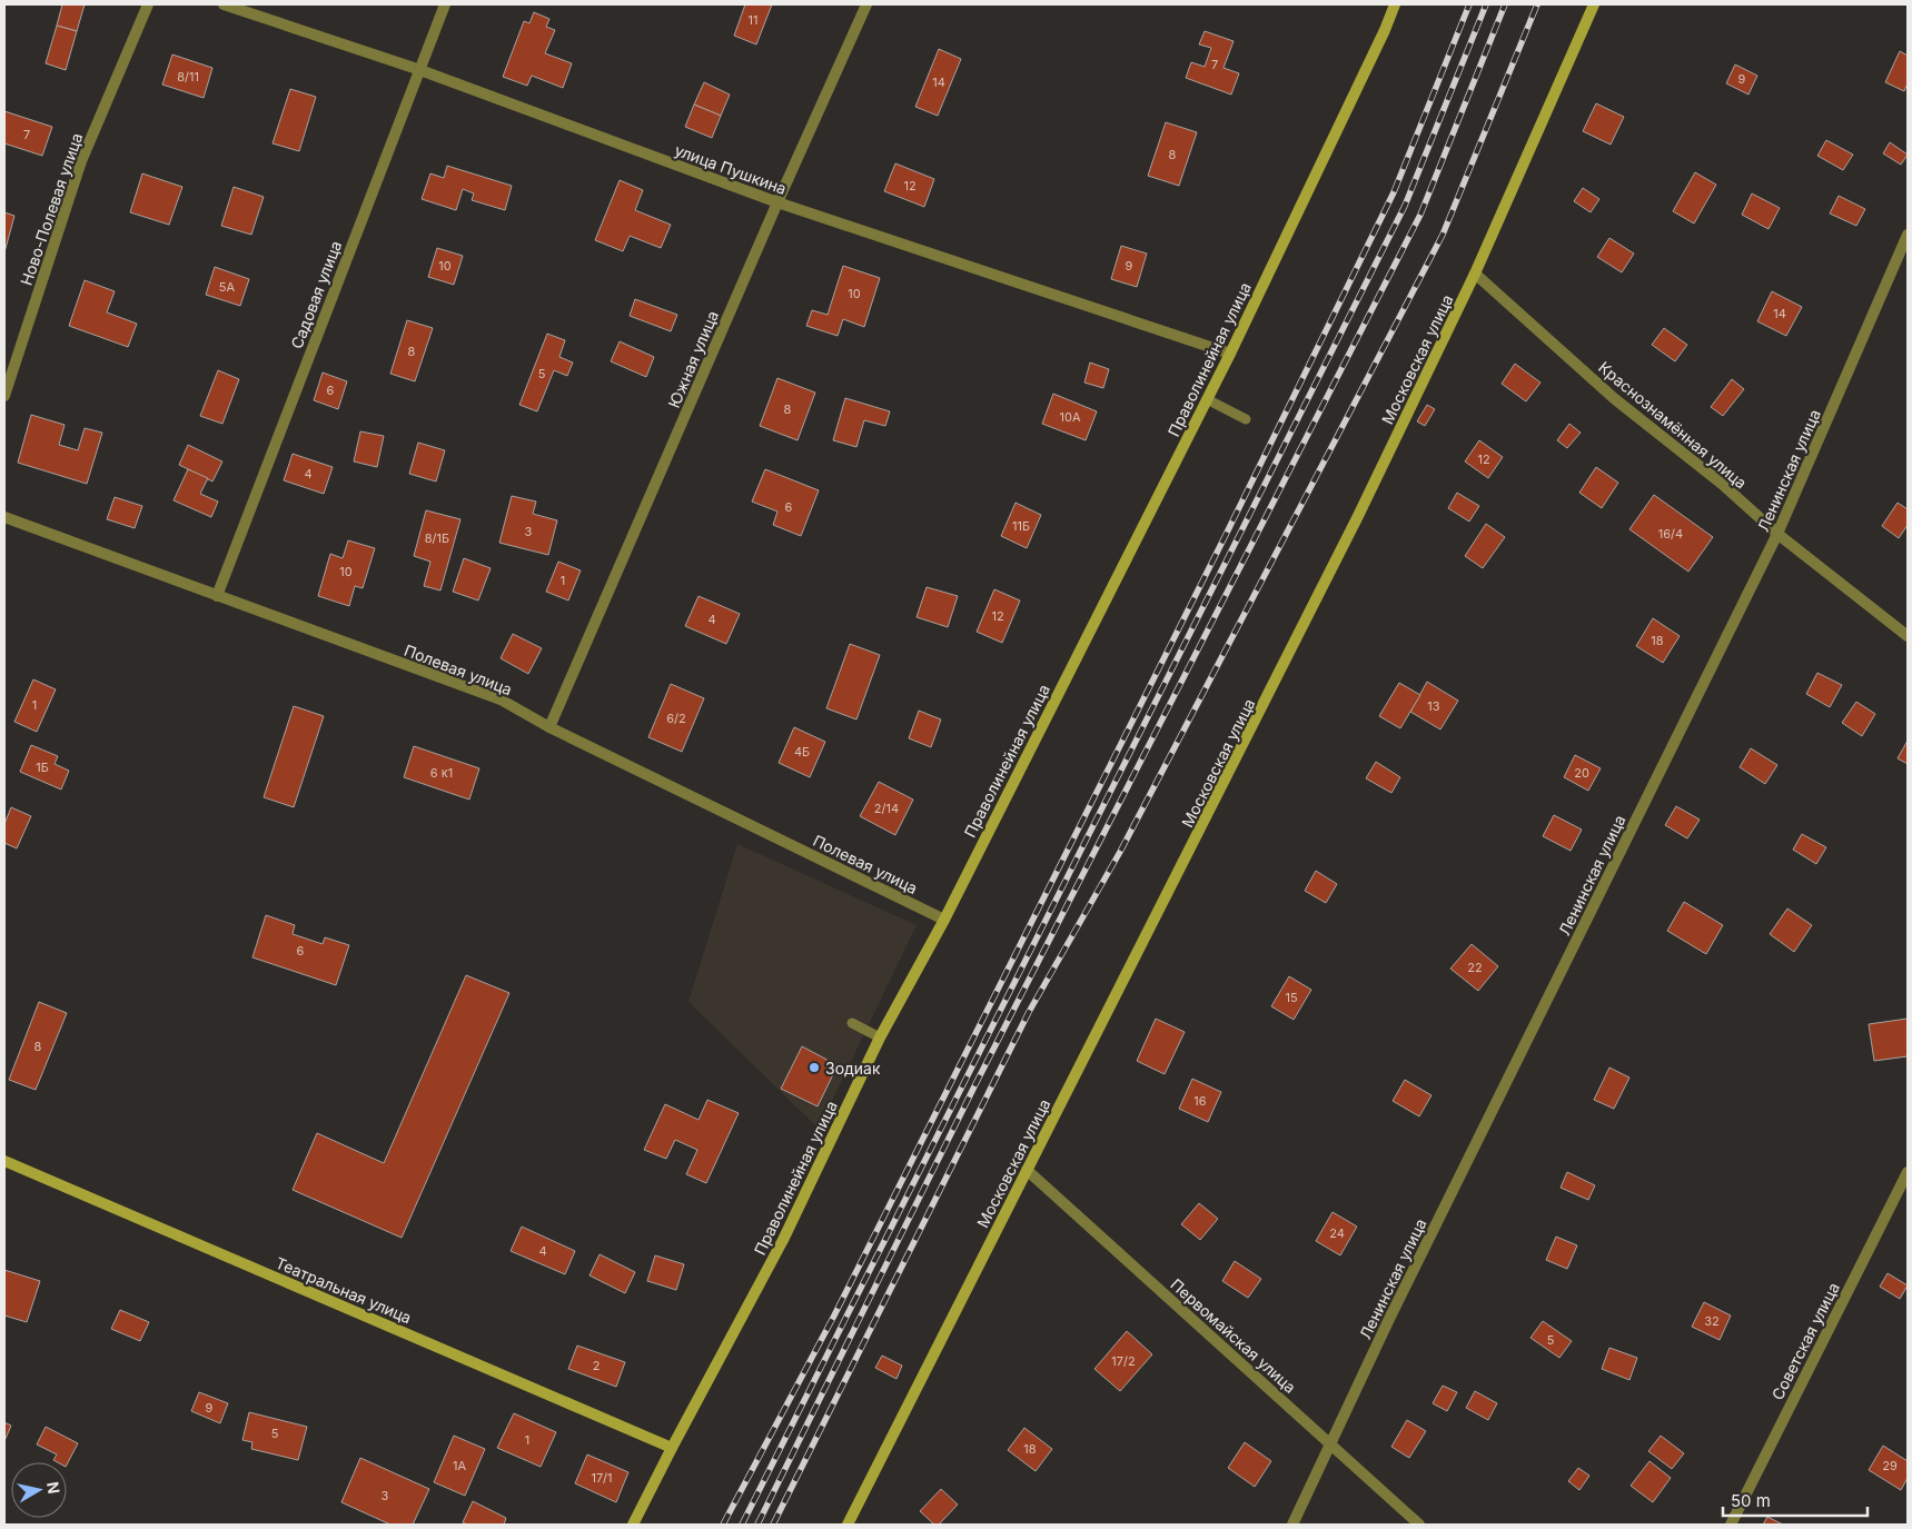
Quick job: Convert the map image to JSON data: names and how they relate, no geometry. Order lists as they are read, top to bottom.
{
  "streets": {
    "main road": ["Праволинейная улица", "Московская улица", "Театральная улица"],
    "street": [
      "улица Пушкина",
      "Ново-Полевая улица",
      "Садовая улица",
      "Южная улица",
      "Краснознамённая улица",
      "Ленинская улица",
      "Полевая улица",
      "Первомайская улица",
      "Советская улица"
    ]
  },
  "crossings": [
    ["улица Пушкина", "Садовая улица"],
    ["улица Пушкина", "Южная улица"],
    ["улица Пушкина", "Праволинейная улица"],
    ["Садовая улица", "Полевая улица"],
    ["Южная улица", "Полевая улица"],
    ["Праволинейная улица", "Полевая улица"],
    ["Праволинейная улица", "Театральная улица"],
    ["Московская улица", "Краснознамённая улица"],
    ["Московская улица", "Первомайская улица"],
    ["Краснознамённая улица", "Ленинская улица"],
    ["Ленинская улица", "Первомайская улица"]
  ],
  "places": ["Зодиак"],
  "house_numbers": [
    "11",
    "7",
    "8/11",
    "9",
    "14",
    "7",
    "8",
    "12",
    "10",
    "9",
    "5А",
    "10",
    "14",
    "8",
    "5",
    "6",
    "8",
    "10А",
    "12",
    "4",
    "6",
    "11Б",
    "3",
    "16/4",
    "8/1Б",
    "10",
    "1",
    "12",
    "4",
    "18",
    "1",
    "13",
    "6/2",
    "4Б",
    "1Б",
    "6 к1",
    "20",
    "2/14",
    "6",
    "22",
    "15",
    "8",
    "16",
    "24",
    "4",
    "32",
    "5",
    "17/2",
    "2",
    "9",
    "5",
    "1",
    "18",
    "1А",
    "29",
    "17/1",
    "3"
  ],
  "scale_bar": "50 m",
  "north": "right"
}
